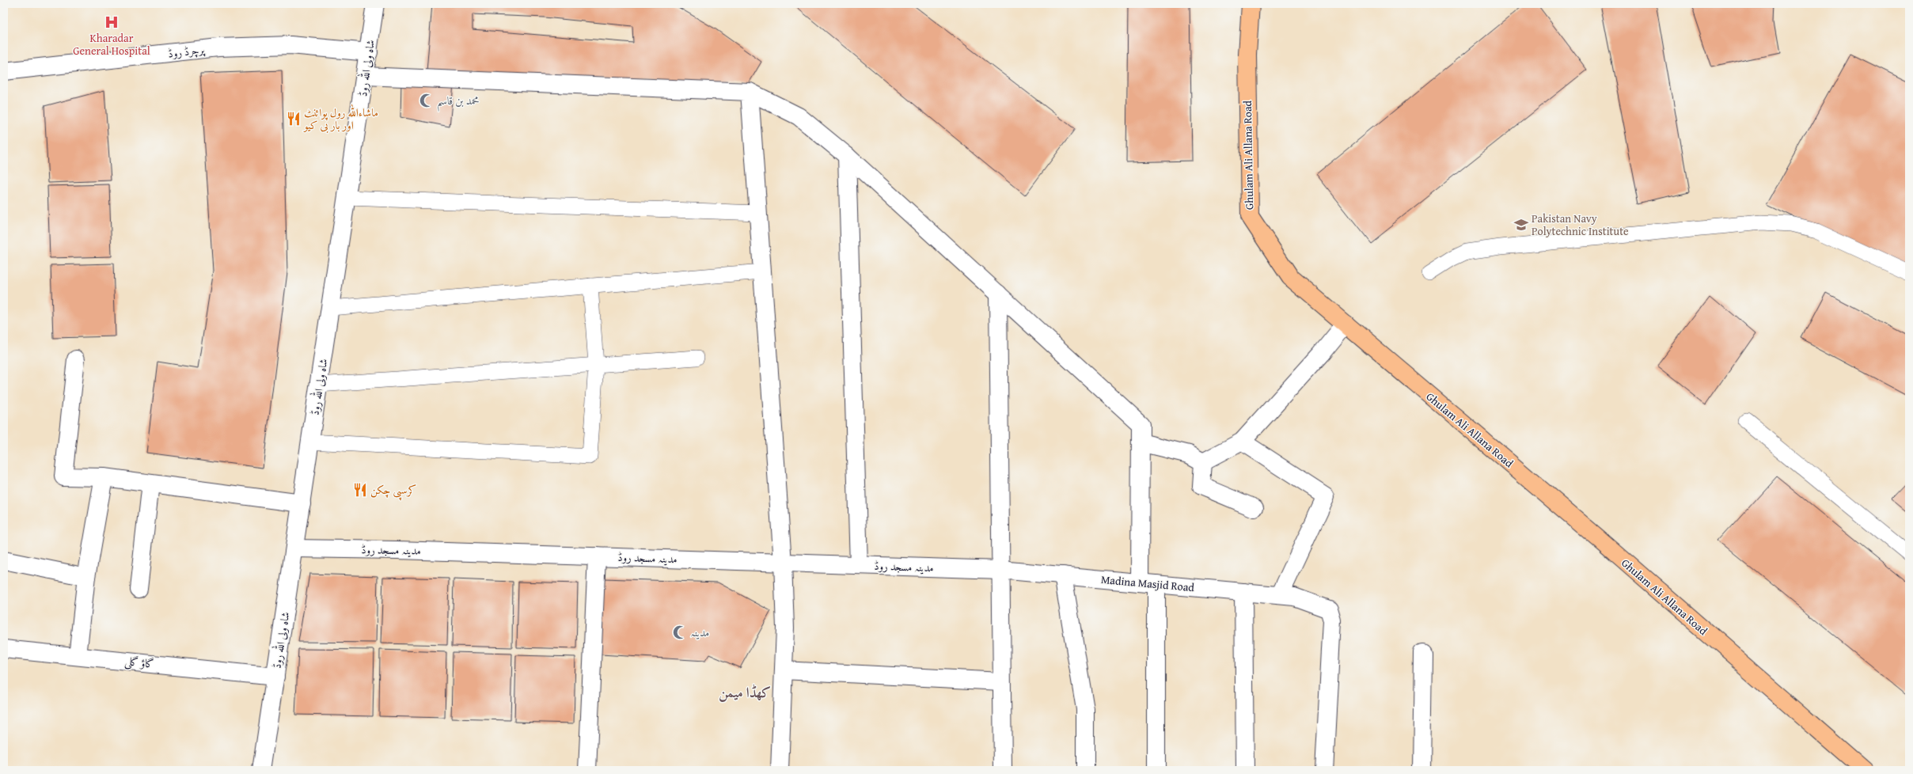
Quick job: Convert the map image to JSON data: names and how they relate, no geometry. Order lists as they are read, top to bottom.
{
  "streets": {
    "main road": ["Ghulam Ali Allana Road"],
    "street": [
      "پرچرڈ روڈ",
      "شاہ ولی اللہ روڈ",
      "مدینہ مسجد روڈ",
      "Madina Masjid Road",
      "گاؤ گلی"
    ]
  },
  "crossings": [
    ["پرچرڈ روڈ", "شاہ ولی اللہ روڈ"],
    ["شاہ ولی اللہ روڈ", "مدینہ مسجد روڈ"],
    ["شاہ ولی اللہ روڈ", "گاؤ گلی"],
    ["مدینہ مسجد روڈ", "Madina Masjid Road"]
  ],
  "districts": ["کھڈا میمن"],
  "places": {
    "hospital": ["Kharadar General Hospital"],
    "mosque": ["محمد بن قاسم", "مدینہ"],
    "restaurant": ["ماشاءاللہ رول پوائنٹ اور بار بی کیو", "کرسپی چکن"],
    "school or university": ["Pakistan Navy Polytechnic Institute"]
  }
}
